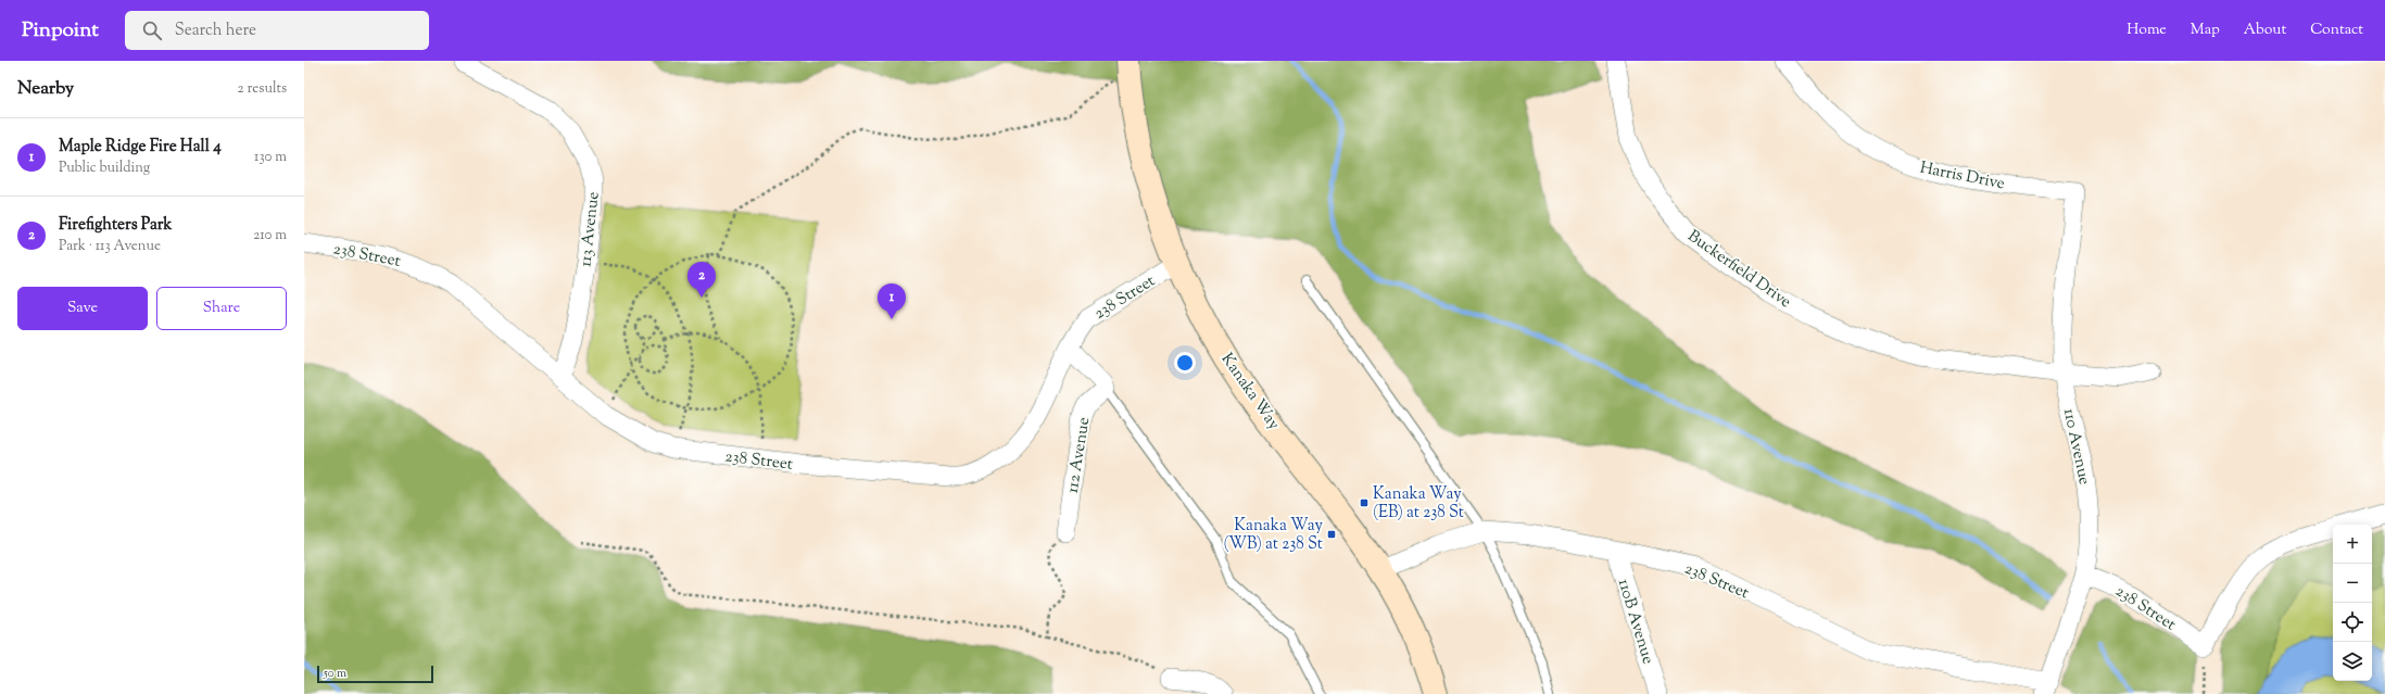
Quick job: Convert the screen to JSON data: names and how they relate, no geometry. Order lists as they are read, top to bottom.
{
  "streets": {
    "main road": ["Kanaka Way"],
    "street": [
      "Harris Drive",
      "113 Avenue",
      "238 Street",
      "Buckerfield Drive",
      "110 Avenue",
      "112 Avenue",
      "110B Avenue"
    ]
  },
  "crossings": [
    ["Harris Drive", "110 Avenue"],
    ["113 Avenue", "238 Street"],
    ["238 Street", "Kanaka Way"],
    ["238 Street", "110 Avenue"],
    ["238 Street", "110B Avenue"],
    ["Buckerfield Drive", "110 Avenue"]
  ],
  "places": {
    "transit": ["Kanaka Way (EB) at 238 St", "Kanaka Way (WB) at 238 St"]
  },
  "scale_bar": "50 m",
  "page": {
    "header": "Pinpoint",
    "search": "Search here",
    "nav": [
      "Home",
      "Map",
      "About",
      "Contact"
    ],
    "heading": ["Nearby", "2 results"],
    "list": [
      {
        "mark": "1",
        "name": "Maple Ridge Fire Hall 4",
        "note": "Public building",
        "value": "130 m"
      },
      {
        "mark": "2",
        "name": "Firefighters Park",
        "note": "Park · 113 Avenue",
        "value": "210 m"
      }
    ],
    "pins": ["2", "1"],
    "buttons": ["Save", "Share"],
    "map_buttons": ["+", "−"],
    "scale": "50 m"
  }
}
